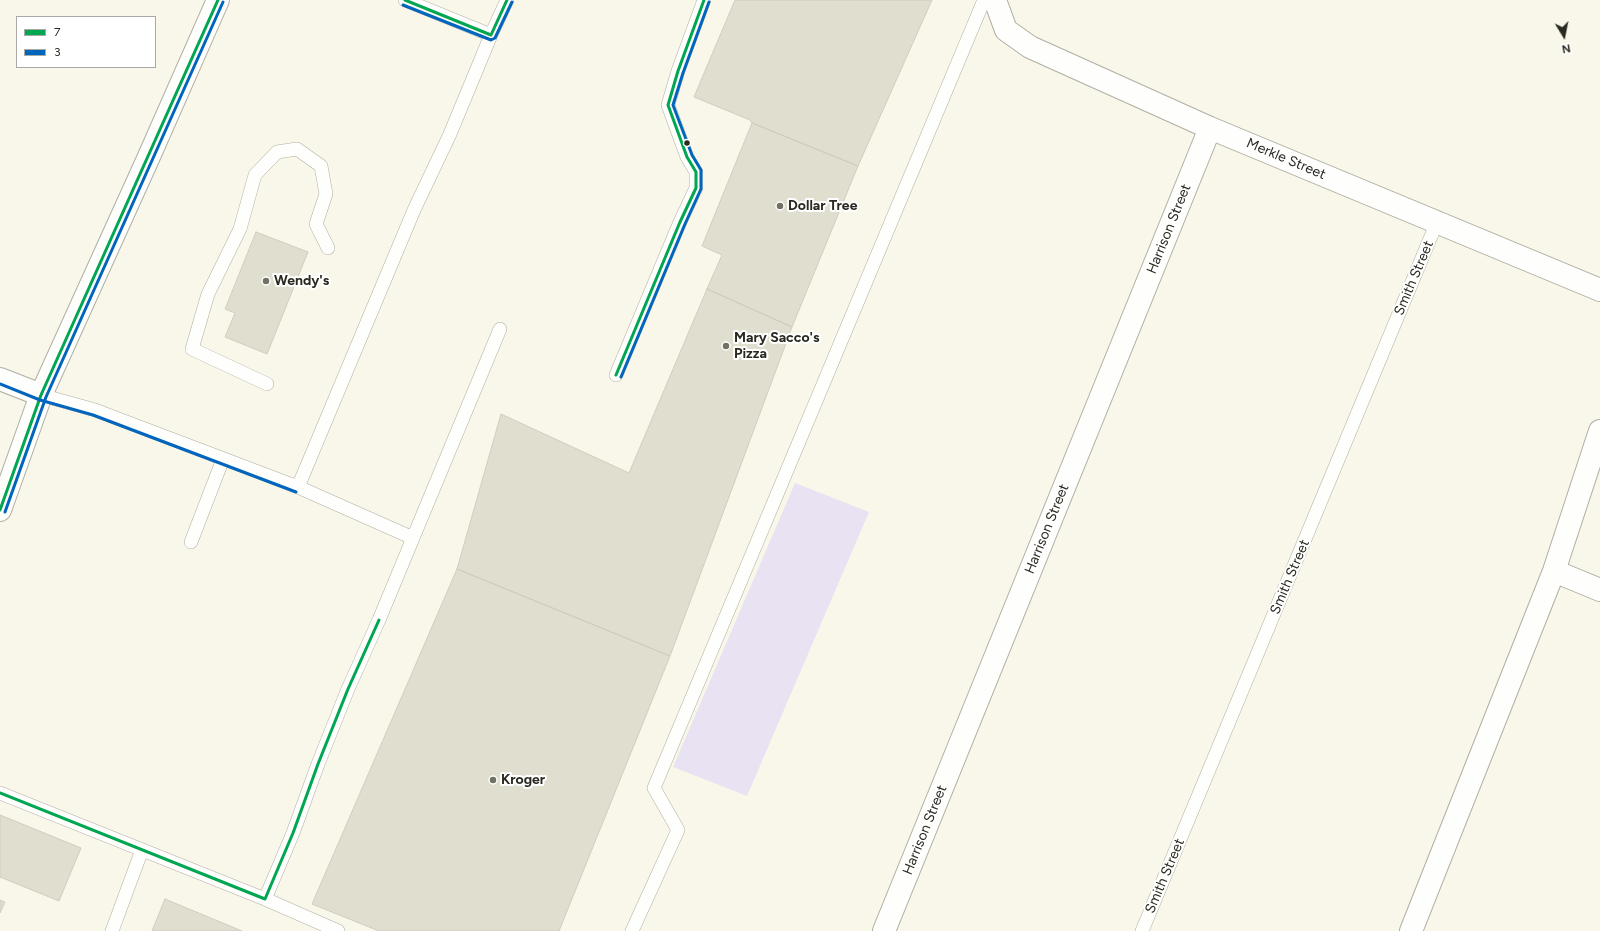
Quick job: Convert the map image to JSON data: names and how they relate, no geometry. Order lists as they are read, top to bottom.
{
  "streets": {
    "street": ["Merkle Street", "Harrison Street"],
    "lane": ["Smith Street"]
  },
  "crossings": [
    ["Merkle Street", "Harrison Street"],
    ["Merkle Street", "Smith Street"]
  ],
  "places": [
    "Dollar Tree",
    "Wendy's",
    "Mary Sacco's Pizza",
    "Kroger"
  ],
  "lines": ["transit line 7", "transit line 3"],
  "legend": ["7", "3"],
  "north": "bottom"
}
